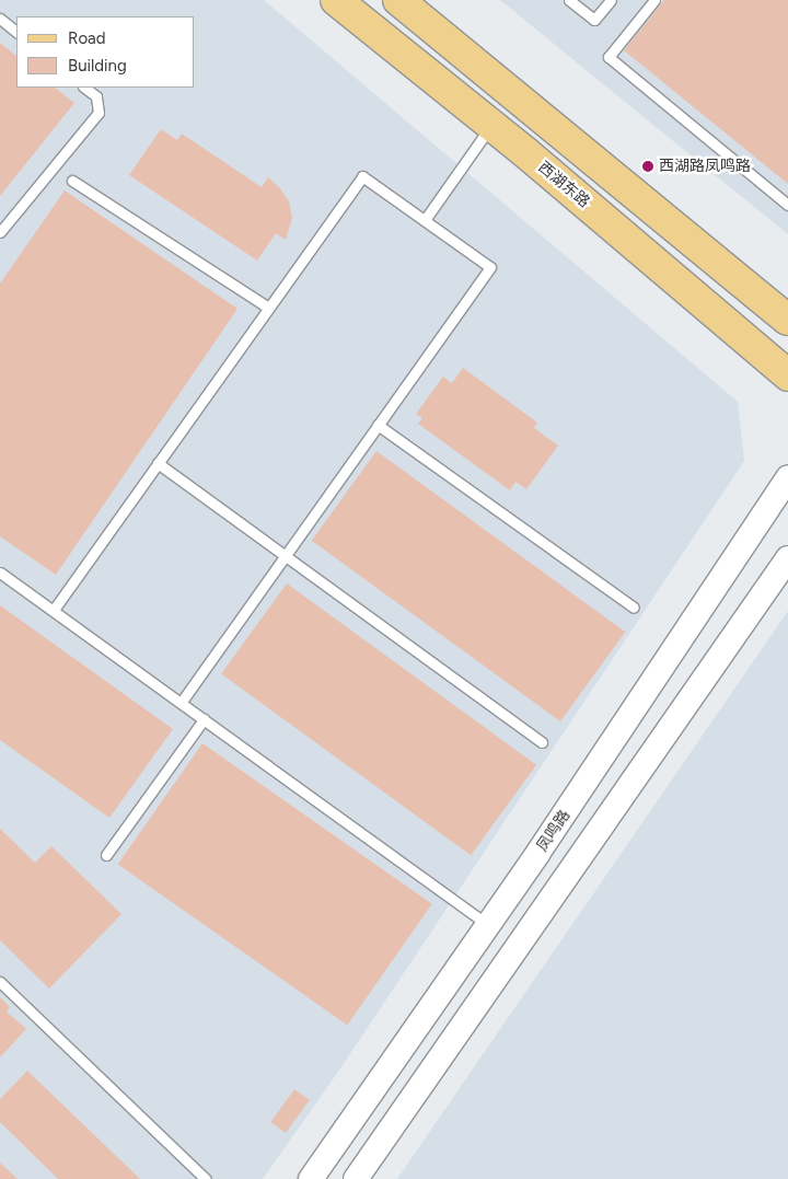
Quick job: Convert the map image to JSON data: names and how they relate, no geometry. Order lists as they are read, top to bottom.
{
  "streets": {
    "main road": ["西湖东路"],
    "street": ["凤鸣路"]
  },
  "places": ["西湖路凤鸣路"],
  "legend": ["Road", "Building"]
}
